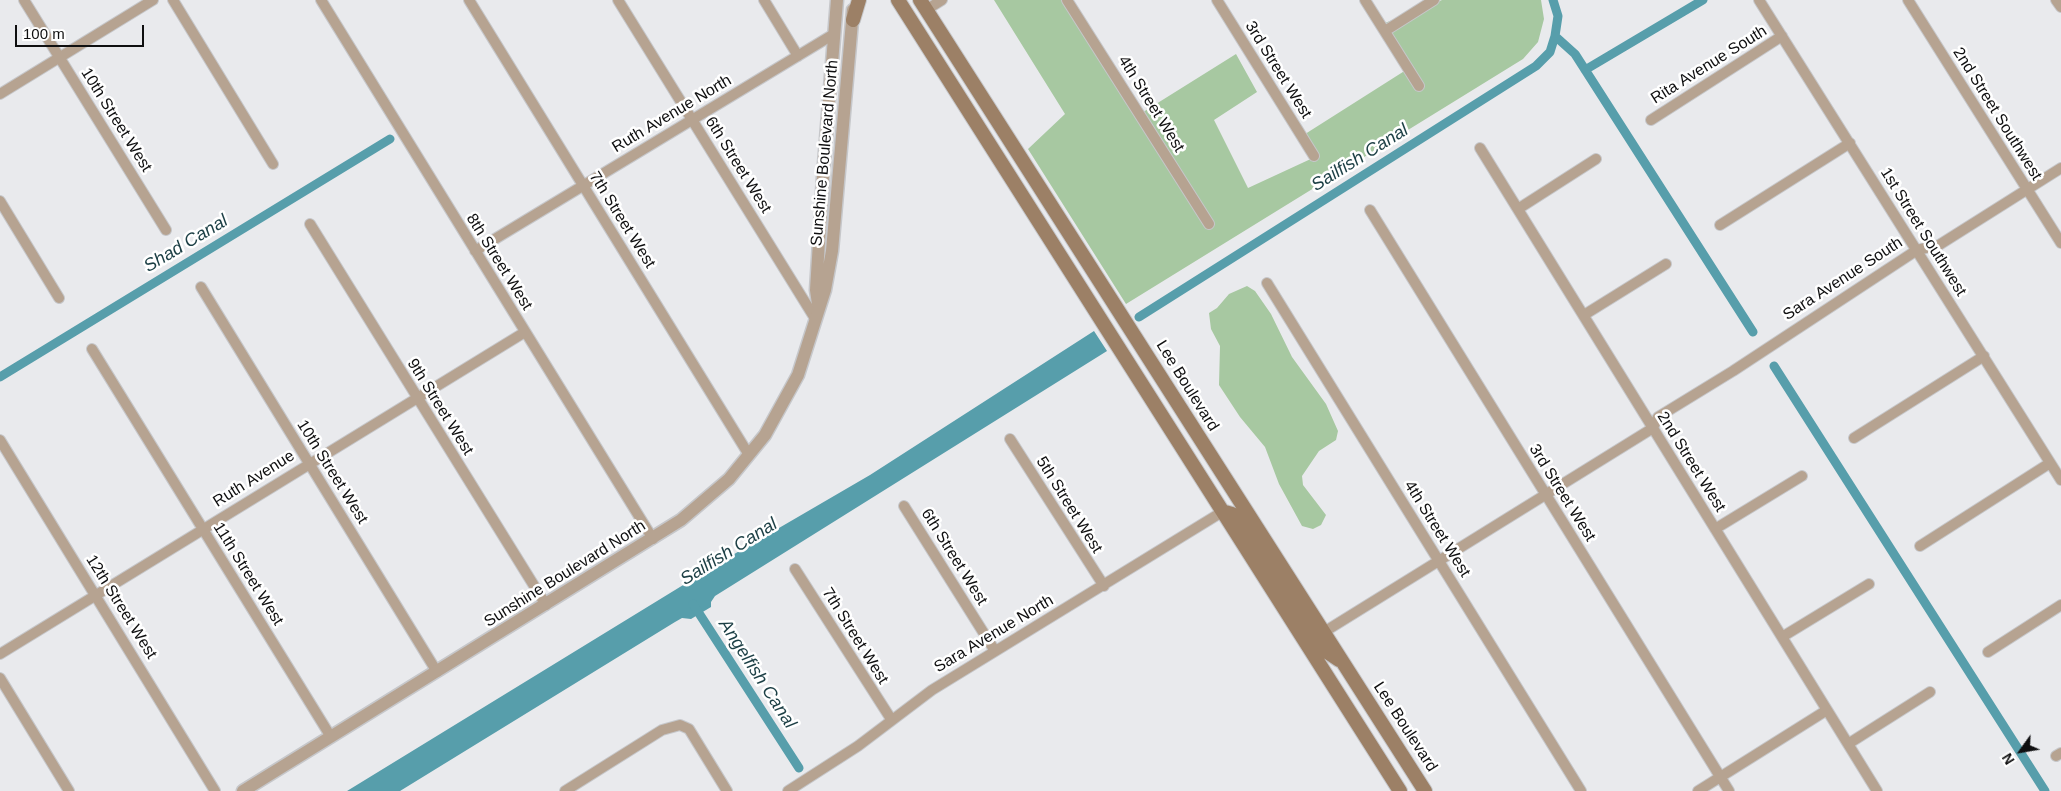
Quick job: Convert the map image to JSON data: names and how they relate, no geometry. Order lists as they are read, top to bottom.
{
  "streets": {
    "main road": ["Lee Boulevard"],
    "street": [
      "Rita Avenue South",
      "3rd Street West",
      "4th Street West",
      "Ruth Avenue North",
      "2nd Street Southwest",
      "10th Street West",
      "Sunshine Boulevard North",
      "6th Street West",
      "7th Street West",
      "1st Street Southwest",
      "8th Street West",
      "Sara Avenue South",
      "9th Street West",
      "2nd Street West",
      "Ruth Avenue",
      "5th Street West",
      "11th Street West",
      "12th Street West",
      "Sara Avenue North"
    ]
  },
  "crossings": [
    ["Rita Avenue South", "1st Street Southwest"],
    ["Ruth Avenue North", "Sunshine Boulevard North"],
    ["Ruth Avenue North", "6th Street West"],
    ["Ruth Avenue North", "7th Street West"],
    ["Ruth Avenue North", "8th Street West"],
    ["2nd Street Southwest", "Sara Avenue South"],
    ["10th Street West", "Sunshine Boulevard North"],
    ["10th Street West", "Ruth Avenue"],
    ["Sunshine Boulevard North", "6th Street West"],
    ["Sunshine Boulevard North", "7th Street West"],
    ["Sunshine Boulevard North", "8th Street West"],
    ["Sunshine Boulevard North", "9th Street West"],
    ["Sunshine Boulevard North", "11th Street West"],
    ["6th Street West", "Sara Avenue North"],
    ["7th Street West", "Sara Avenue North"],
    ["1st Street Southwest", "Sara Avenue South"],
    ["8th Street West", "Ruth Avenue"],
    ["Sara Avenue South", "2nd Street West"],
    ["9th Street West", "Ruth Avenue"],
    ["Ruth Avenue", "11th Street West"],
    ["Ruth Avenue", "12th Street West"],
    ["5th Street West", "Sara Avenue North"]
  ],
  "water": ["Sailfish Canal", "Shad Canal", "Angelfish Canal"],
  "scale_bar": "100 m",
  "north": "bottom left"
}
